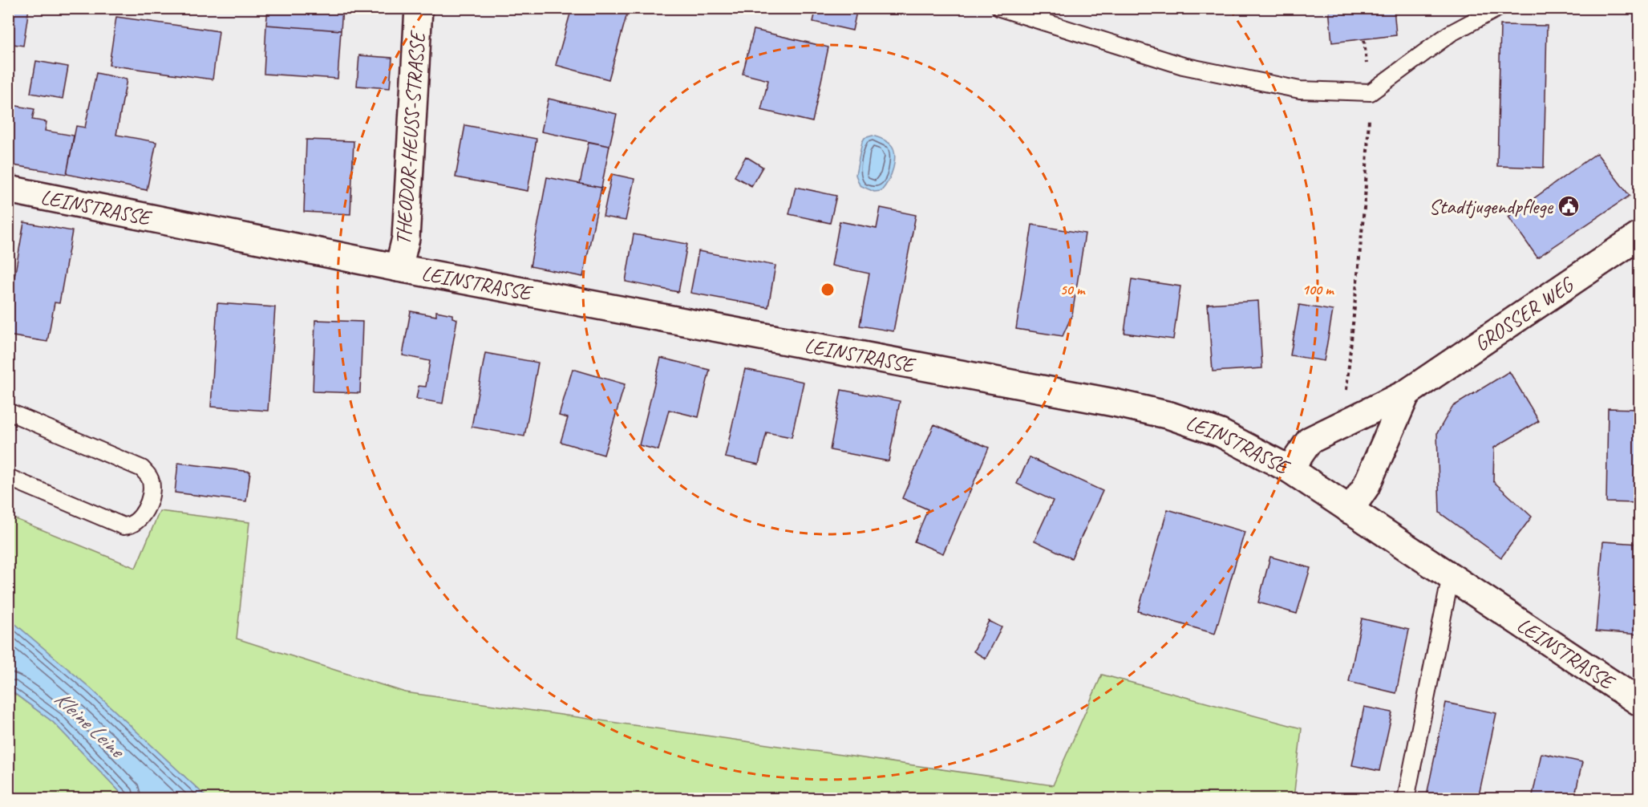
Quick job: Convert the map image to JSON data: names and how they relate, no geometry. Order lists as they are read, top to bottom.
{
  "streets": {
    "street": ["THEODOR-HEUSS-STRASSE", "LEINSTRASSE", "GROSSER WEG"]
  },
  "crossings": [
    ["THEODOR-HEUSS-STRASSE", "LEINSTRASSE"],
    ["LEINSTRASSE", "GROSSER WEG"]
  ],
  "water": ["Kleine Leine"],
  "places": {
    "public building": ["Stadtjugendpflege"]
  },
  "rings": ["50 m", "100 m"]
}
